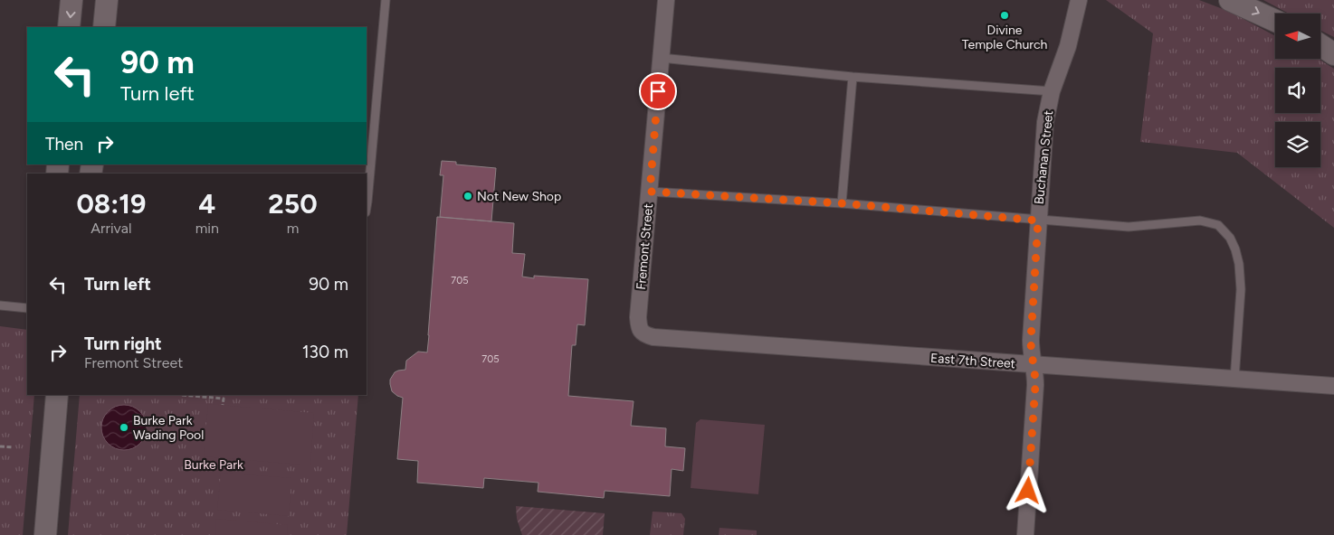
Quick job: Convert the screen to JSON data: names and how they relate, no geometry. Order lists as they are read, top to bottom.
{
  "streets": {
    "street": ["Buchanan Street", "Fremont Street", "East 7th Street"]
  },
  "crossings": [
    ["Buchanan Street", "East 7th Street"],
    ["Fremont Street", "East 7th Street"]
  ],
  "parks": ["Burke Park"],
  "places": ["Divine Temple Church", "Not New Shop", "Burke Park Wading Pool"],
  "house_numbers": ["705", "705"],
  "north": "left",
  "page": {
    "turn": ["90 m", "Turn left"],
    "then": "Then",
    "eta": [
      "08:19",
      "Arrival",
      "4",
      "min",
      "250",
      "m"
    ],
    "list": [
      {
        "name": "Turn left",
        "value": "90 m"
      },
      {
        "name": "Turn right",
        "note": "Fremont Street",
        "value": "130 m"
      }
    ]
  }
}
